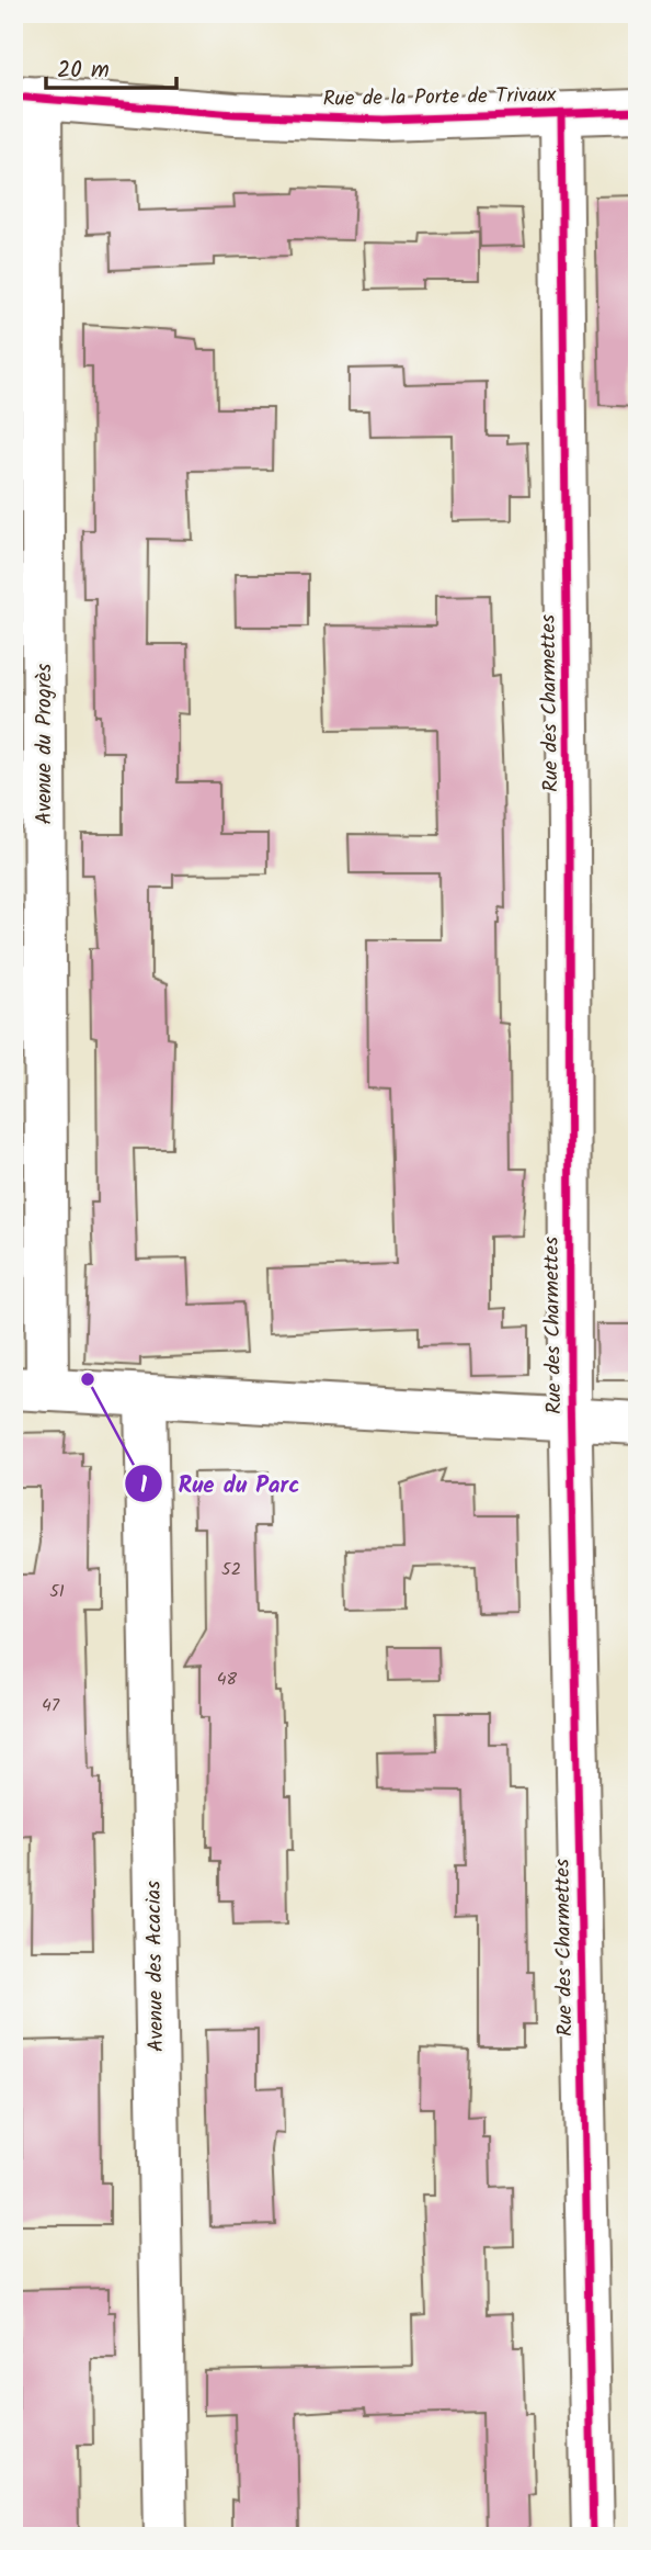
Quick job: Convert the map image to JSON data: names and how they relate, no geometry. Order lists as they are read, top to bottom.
{
  "streets": {
    "street": [
      "Rue de la Porte de Trivaux",
      "Rue des Charmettes",
      "Avenue du Progrès",
      "Avenue des Acacias"
    ]
  },
  "crossings": [
    ["Rue de la Porte de Trivaux", "Rue des Charmettes"],
    ["Rue de la Porte de Trivaux", "Avenue du Progrès"]
  ],
  "places": ["Rue du Parc"],
  "house_numbers": [
    "52",
    "51",
    "48",
    "47"
  ],
  "scale_bar": "20 m"
}
